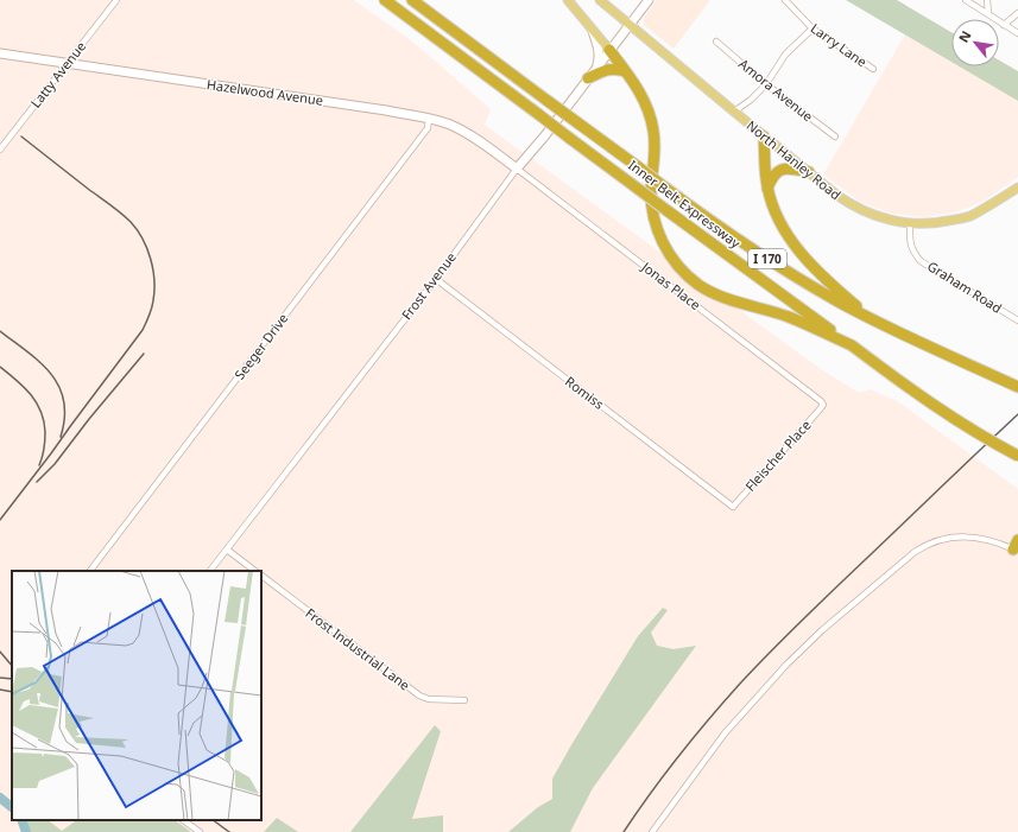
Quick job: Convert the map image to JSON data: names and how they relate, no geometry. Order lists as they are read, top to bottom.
{
  "streets": {
    "highway": ["Inner Belt Expressway", "I 170"],
    "main road": ["North Hanley Road"],
    "street": [
      "Larry Lane",
      "Latty Avenue",
      "Amora Avenue",
      "Hazelwood Avenue",
      "Frost Avenue",
      "Jonas Place",
      "Graham Road",
      "Seeger Drive",
      "Romiss",
      "Fleischer Place",
      "Frost Industrial Lane"
    ]
  },
  "crossings": [
    ["Latty Avenue", "Hazelwood Avenue"],
    ["Hazelwood Avenue", "Frost Avenue"],
    ["Hazelwood Avenue", "Jonas Place"],
    ["Hazelwood Avenue", "Seeger Drive"],
    ["North Hanley Road", "Frost Avenue"],
    ["North Hanley Road", "Graham Road"],
    ["Frost Avenue", "Jonas Place"],
    ["Frost Avenue", "Romiss"],
    ["Jonas Place", "Fleischer Place"],
    ["Romiss", "Fleischer Place"]
  ],
  "north": "top left"
}
